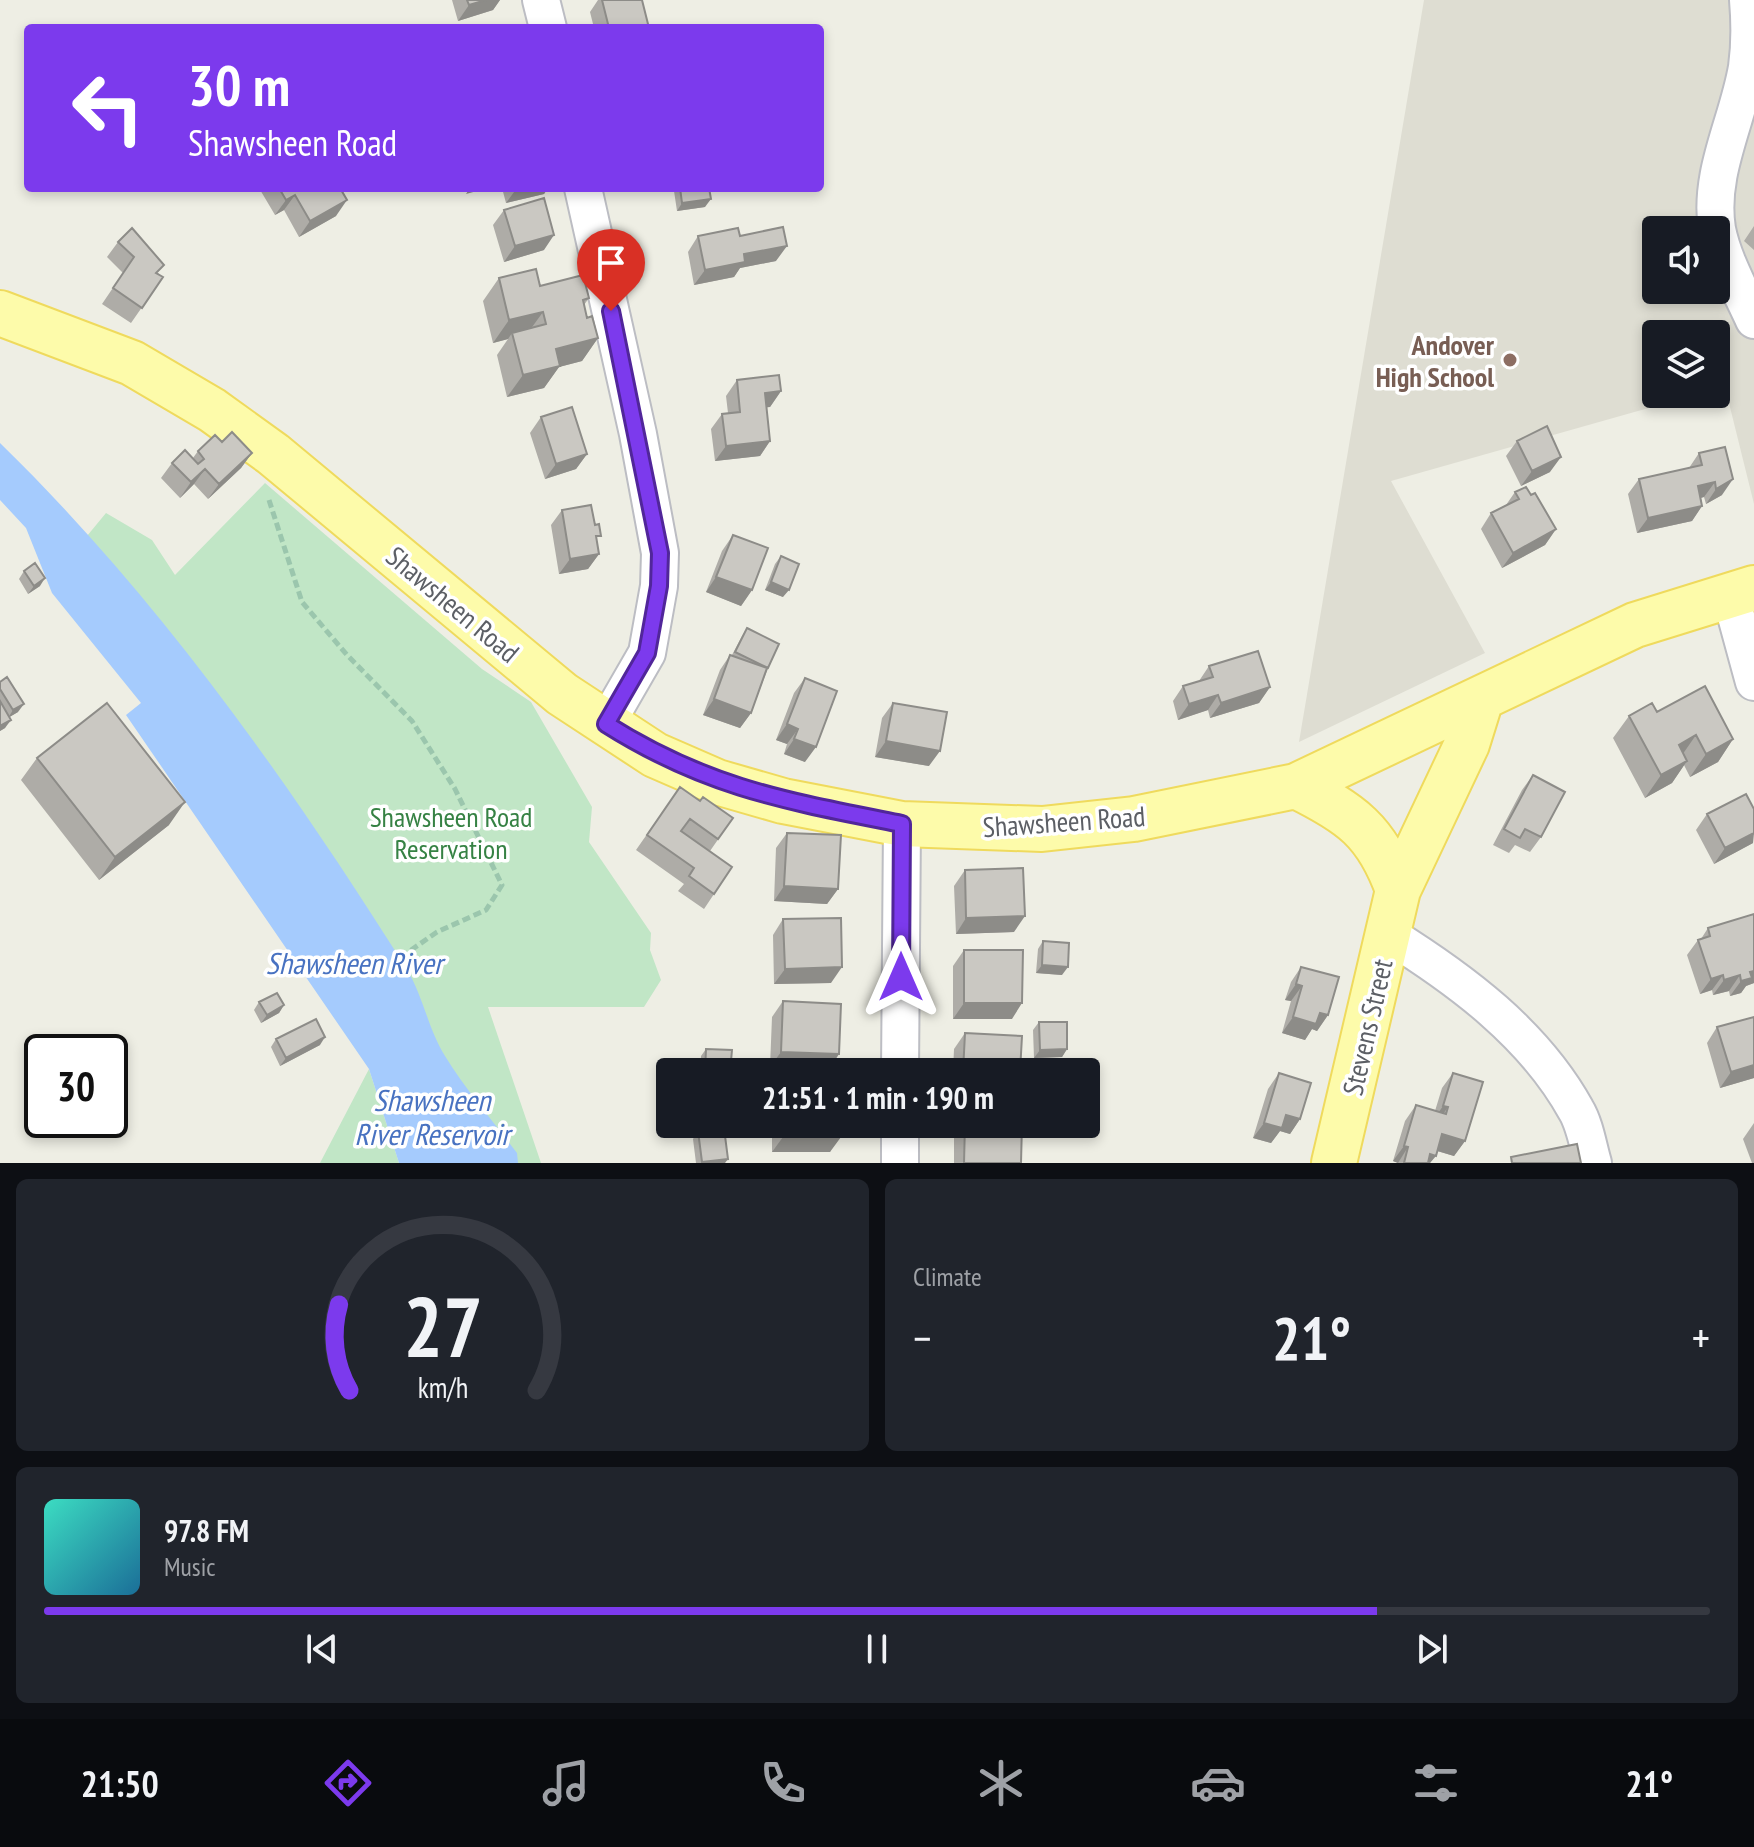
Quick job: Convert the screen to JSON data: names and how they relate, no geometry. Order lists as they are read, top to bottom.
{
  "streets": {
    "main road": ["Shawsheen Road", "Stevens Street"]
  },
  "crossings": [
    ["Shawsheen Road", "Stevens Street"]
  ],
  "water": ["Shawsheen River", "Shawsheen River Reservoir"],
  "parks": ["Shawsheen Road Reservation"],
  "places": ["Andover High School"],
  "page": {
    "turn": ["30 m", "Shawsheen Road"],
    "limit": "30",
    "trip": "21:51 · 1 min · 190 m",
    "tile": "Climate",
    "heat": ["−", "21°", "+"],
    "song": ["97.8 FM", "Music"],
    "tabs": ["21:50", "21°"],
    "gauge": ["27", "km/h"]
  }
}
